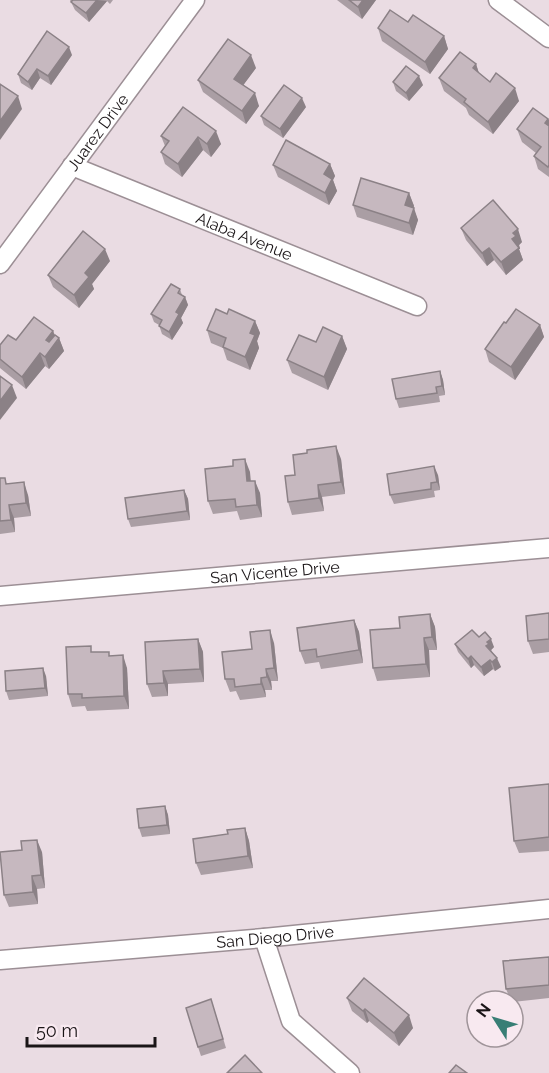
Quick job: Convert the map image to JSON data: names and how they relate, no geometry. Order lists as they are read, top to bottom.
{
  "streets": {
    "street": [
      "Juarez Drive",
      "Alaba Avenue",
      "San Vicente Drive",
      "San Diego Drive"
    ]
  },
  "crossings": [
    ["Juarez Drive", "Alaba Avenue"]
  ],
  "scale_bar": "50 m",
  "north": "top left"
}
